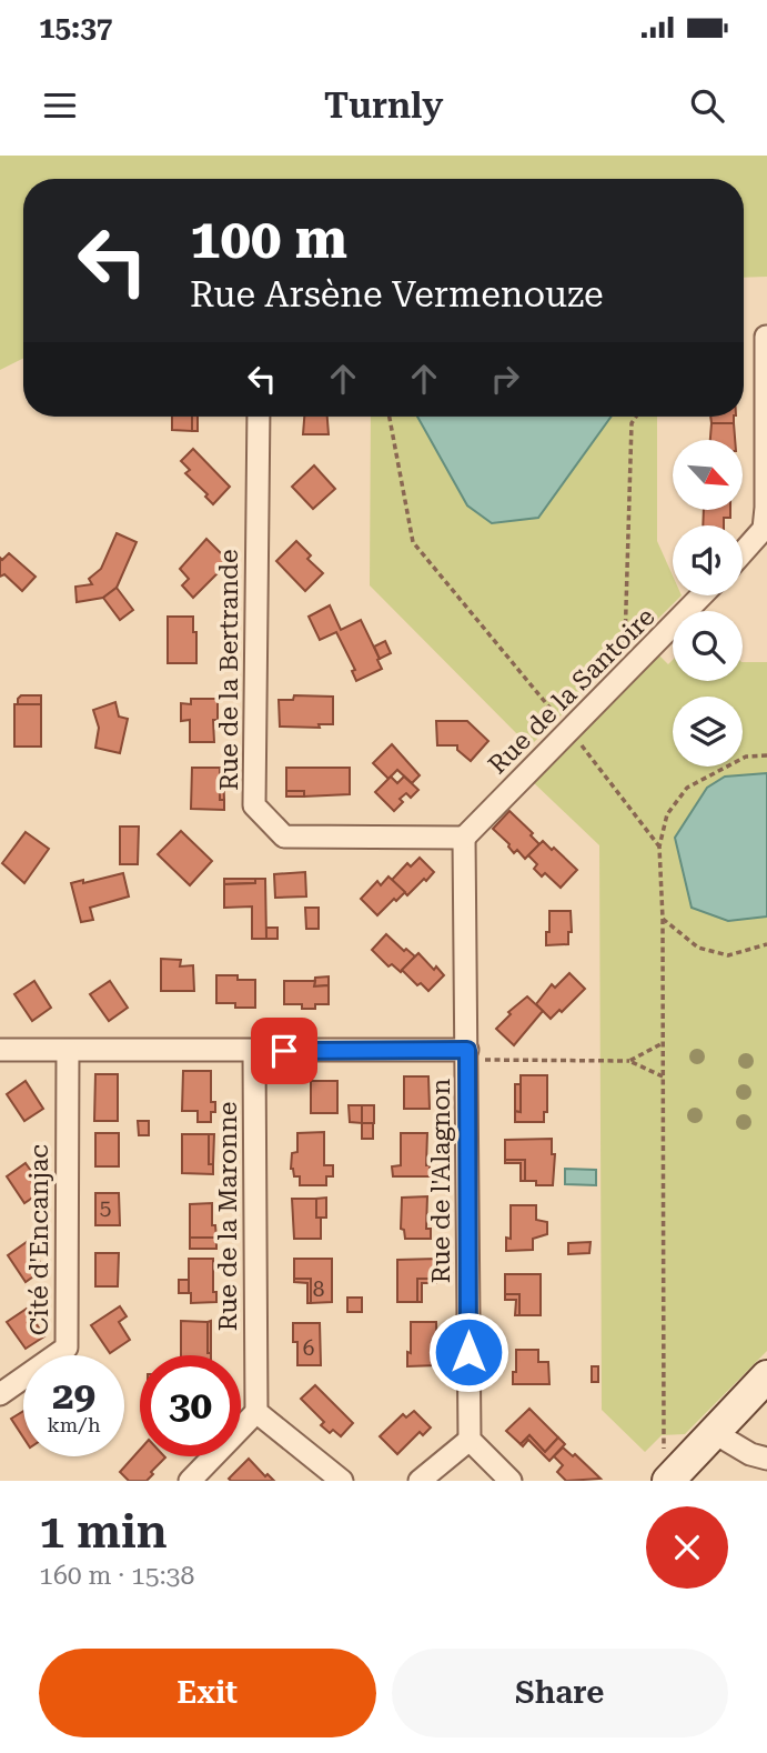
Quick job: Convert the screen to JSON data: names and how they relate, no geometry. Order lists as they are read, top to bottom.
{
  "streets": {
    "street": [
      "Rue de la Bertrande",
      "Rue de la Santoire",
      "Rue de l'Alagnon",
      "Rue de la Maronne",
      "Cité d'Encanjac"
    ]
  },
  "crossings": [
    ["Rue de la Bertrande", "Rue de la Santoire"],
    ["Rue de la Bertrande", "Rue de l'Alagnon"],
    ["Rue de la Santoire", "Rue de l'Alagnon"]
  ],
  "house_numbers": ["5", "8", "6"],
  "north": "bottom right",
  "page": {
    "status": "15:37",
    "header": "Turnly",
    "turn": ["100 m", "Rue Arsène Vermenouze"],
    "speed": "29 km/h",
    "limit": "30",
    "heading": ["1 min", "160 m · 15:38"],
    "buttons": ["Exit", "Share"]
  }
}
